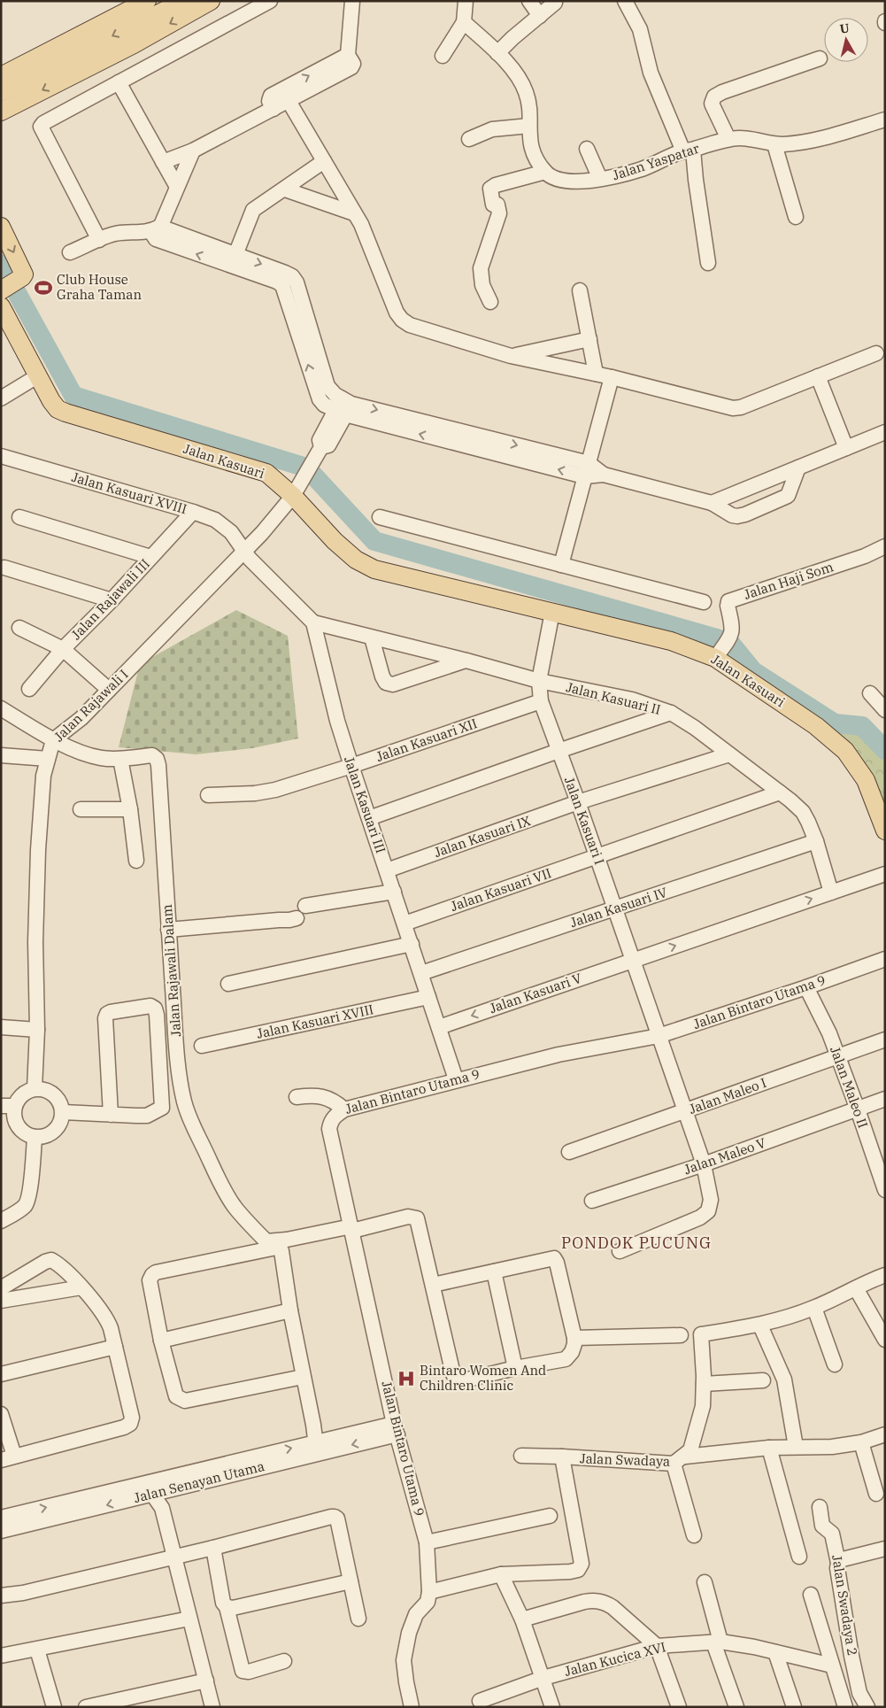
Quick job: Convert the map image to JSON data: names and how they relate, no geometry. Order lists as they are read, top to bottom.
{
  "streets": {
    "main road": ["Jalan Kasuari"],
    "street": [
      "Jalan Yaspatar",
      "Jalan Kasuari XVIII",
      "Jalan Haji Som",
      "Jalan Rajawali III",
      "Jalan Kasuari II",
      "Jalan Rajawali I",
      "Jalan Kasuari XII",
      "Jalan Kasuari III",
      "Jalan Kasuari I",
      "Jalan Kasuari IX",
      "Jalan Kasuari VII",
      "Jalan Kasuari IV",
      "Jalan Rajawali Dalam",
      "Jalan Kasuari V",
      "Jalan Bintaro Utama 9",
      "Jalan Maleo II",
      "Jalan Maleo I",
      "Jalan Maleo V",
      "Jalan Swadaya",
      "Jalan Senayan Utama",
      "Jalan Swadaya 2",
      "Jalan Kucica XVI"
    ]
  },
  "crossings": [
    ["Jalan Kasuari", "Jalan Haji Som"],
    ["Jalan Kasuari", "Jalan Rajawali I"],
    ["Jalan Kasuari XVIII", "Jalan Rajawali III"],
    ["Jalan Kasuari XVIII", "Jalan Rajawali I"],
    ["Jalan Kasuari XVIII", "Jalan Kasuari III"],
    ["Jalan Kasuari II", "Jalan Kasuari III"],
    ["Jalan Kasuari II", "Jalan Kasuari I"],
    ["Jalan Kasuari II", "Jalan Kasuari IX"],
    ["Jalan Kasuari II", "Jalan Kasuari VII"],
    ["Jalan Kasuari II", "Jalan Kasuari IV"],
    ["Jalan Rajawali I", "Jalan Rajawali Dalam"],
    ["Jalan Kasuari XII", "Jalan Kasuari III"],
    ["Jalan Kasuari XII", "Jalan Kasuari I"],
    ["Jalan Kasuari III", "Jalan Kasuari IX"],
    ["Jalan Kasuari III", "Jalan Kasuari VII"],
    ["Jalan Kasuari III", "Jalan Kasuari IV"],
    ["Jalan Kasuari III", "Jalan Kasuari V"],
    ["Jalan Kasuari III", "Jalan Bintaro Utama 9"],
    ["Jalan Kasuari I", "Jalan Kasuari IX"],
    ["Jalan Kasuari I", "Jalan Kasuari VII"],
    ["Jalan Kasuari I", "Jalan Kasuari IV"],
    ["Jalan Kasuari I", "Jalan Kasuari V"],
    ["Jalan Kasuari I", "Jalan Bintaro Utama 9"],
    ["Jalan Kasuari I", "Jalan Maleo I"],
    ["Jalan Kasuari I", "Jalan Maleo V"],
    ["Jalan Rajawali Dalam", "Jalan Bintaro Utama 9"],
    ["Jalan Bintaro Utama 9", "Jalan Maleo II"],
    ["Jalan Bintaro Utama 9", "Jalan Swadaya"],
    ["Jalan Bintaro Utama 9", "Jalan Senayan Utama"],
    ["Jalan Maleo II", "Jalan Maleo I"],
    ["Jalan Maleo II", "Jalan Maleo V"]
  ],
  "one_way": ["Jalan Kasuari V"],
  "districts": ["PONDOK PUCUNG"],
  "places": {
    "sports": ["Club House Graha Taman"],
    "hospital": ["Bintaro Women And Children Clinic"]
  },
  "north": "top"
}
